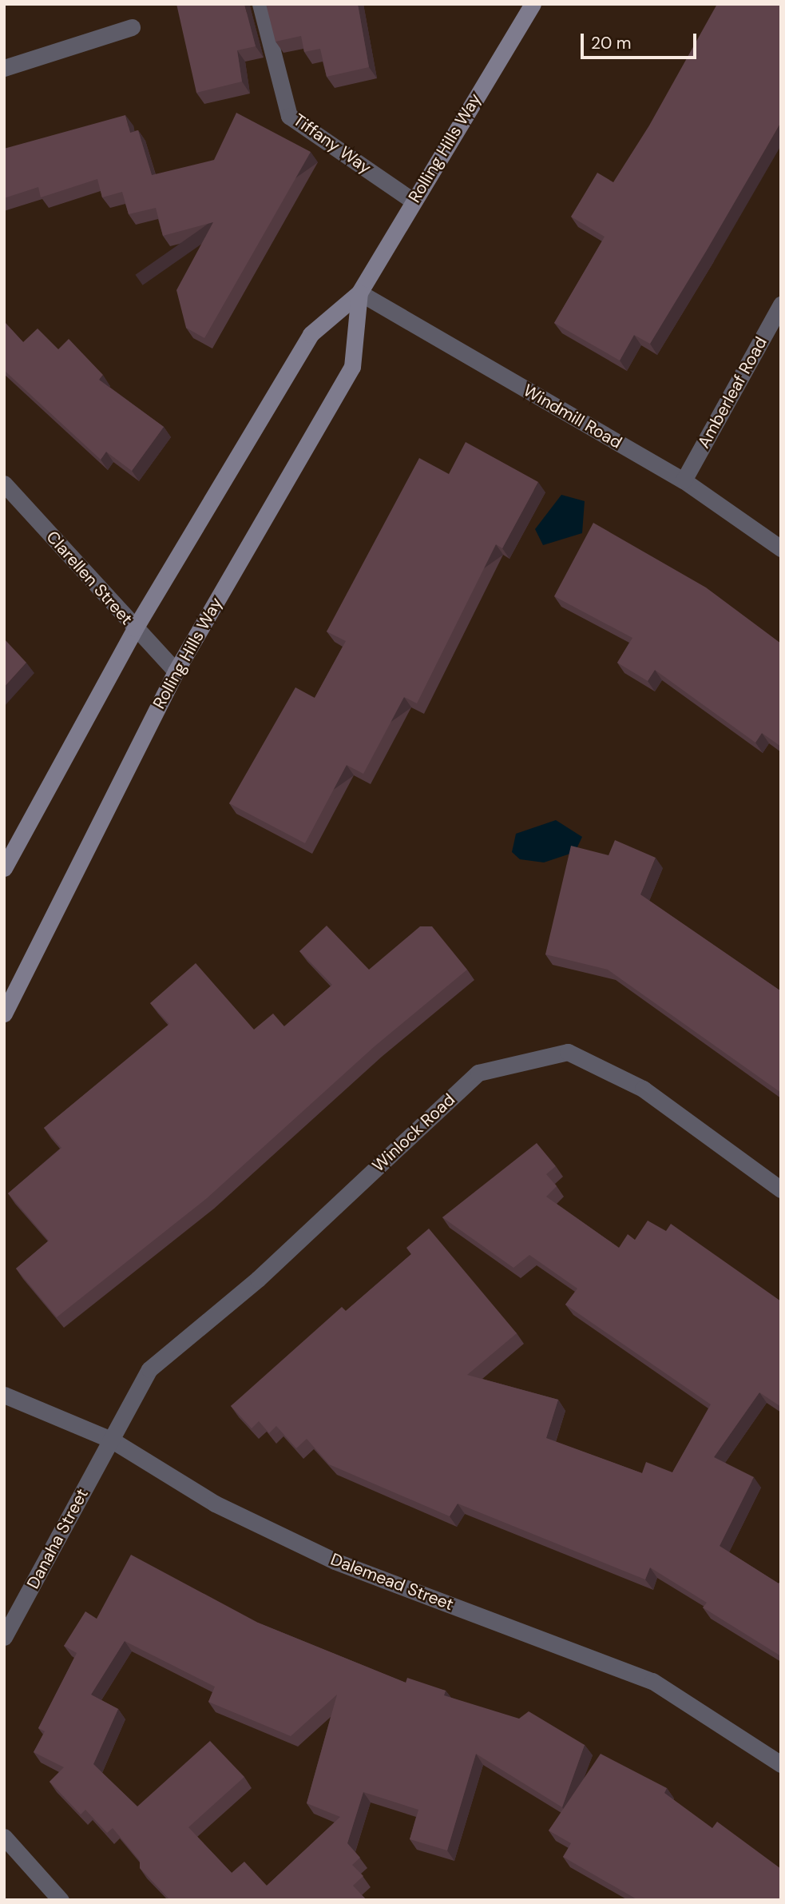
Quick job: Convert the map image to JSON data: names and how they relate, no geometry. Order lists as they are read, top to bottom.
{
  "streets": {
    "street": [
      "Tiffany Way",
      "Rolling Hills Way",
      "Amberleaf Road",
      "Windmill Road",
      "Clarellen Street",
      "Winlock Road",
      "Danaha Street",
      "Dalemead Street"
    ]
  },
  "crossings": [
    ["Tiffany Way", "Rolling Hills Way"],
    ["Rolling Hills Way", "Windmill Road"],
    ["Rolling Hills Way", "Clarellen Street"],
    ["Amberleaf Road", "Windmill Road"],
    ["Winlock Road", "Danaha Street"],
    ["Winlock Road", "Dalemead Street"],
    ["Danaha Street", "Dalemead Street"]
  ],
  "scale_bar": "20 m"
}
